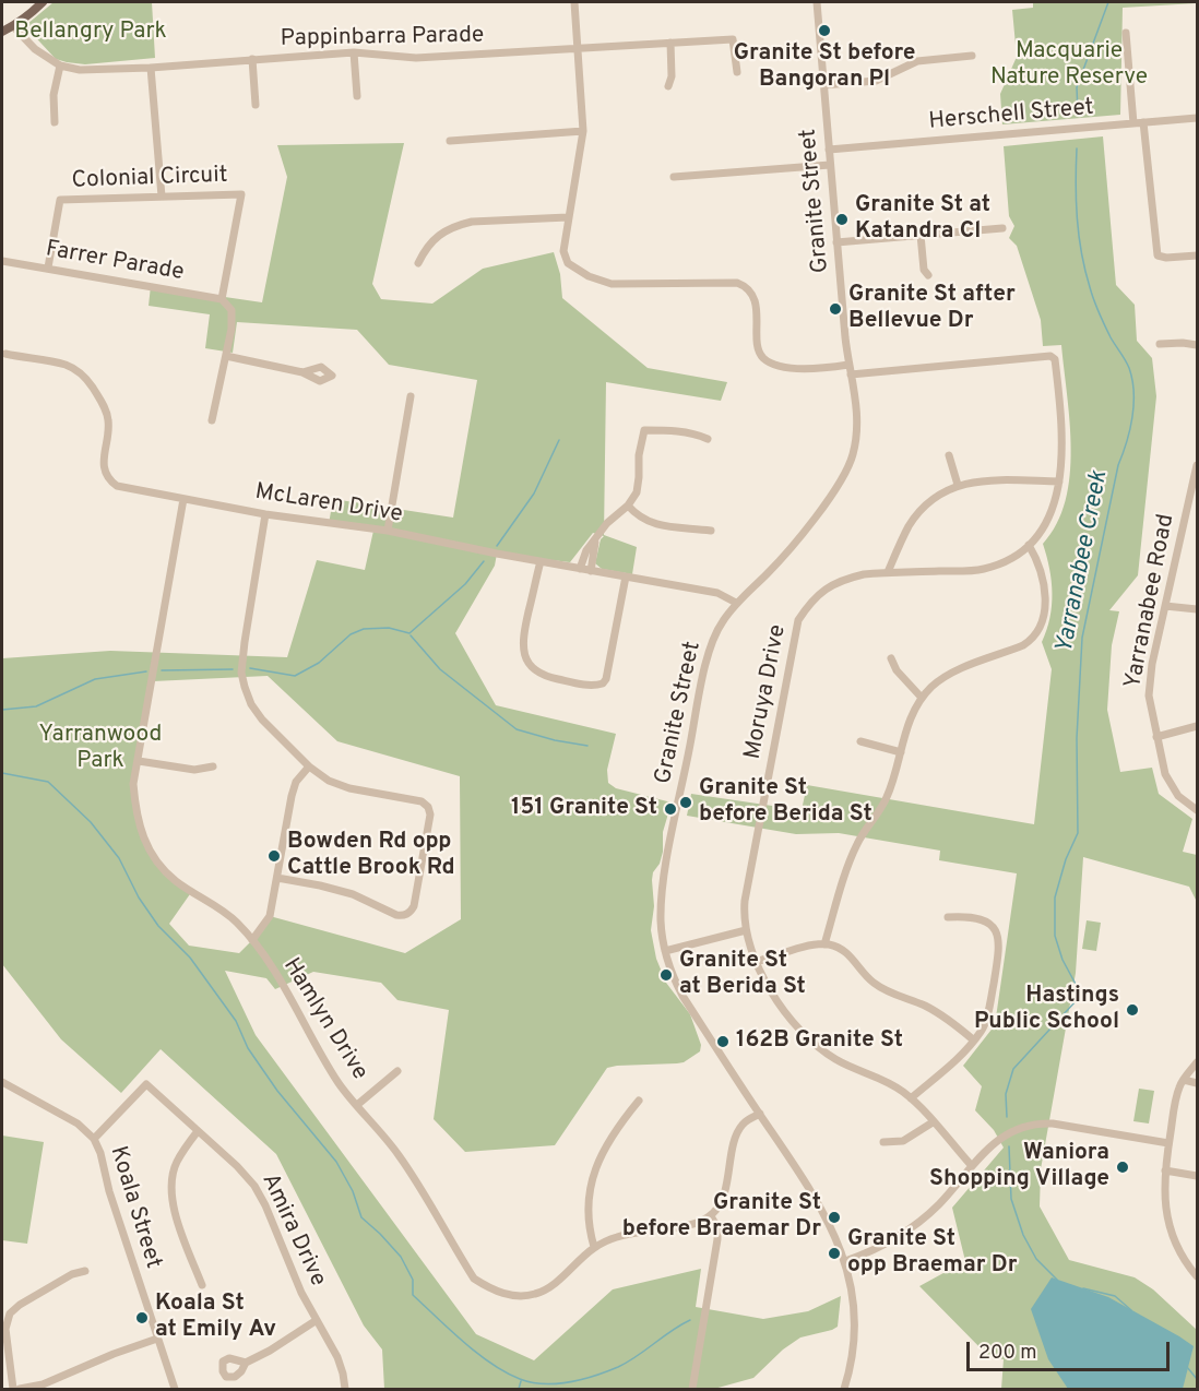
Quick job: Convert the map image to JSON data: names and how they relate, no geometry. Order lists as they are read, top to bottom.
{
  "streets": {
    "street": [
      "Pappinbarra Parade",
      "Herschell Street",
      "Colonial Circuit",
      "Granite Street",
      "Farrer Parade",
      "McLaren Drive",
      "Yarranabee Road",
      "Moruya Drive",
      "Hamlyn Drive",
      "Koala Street",
      "Amira Drive"
    ]
  },
  "crossings": [
    ["Herschell Street", "Granite Street"],
    ["Colonial Circuit", "Farrer Parade"],
    ["Granite Street", "McLaren Drive"],
    ["Granite Street", "Moruya Drive"],
    ["McLaren Drive", "Hamlyn Drive"],
    ["Koala Street", "Amira Drive"]
  ],
  "water": ["Yarranabee Creek"],
  "parks": ["Bellangry Park", "Macquarie Nature Reserve", "Yarranwood Park"],
  "places": [
    "Granite St before Bangoran Pl",
    "Granite St at Katandra Cl",
    "Granite St after Bellevue Dr",
    "Granite St before Berida St",
    "151 Granite St",
    "Bowden Rd opp Cattle Brook Rd",
    "Granite St at Berida St",
    "Hastings Public School",
    "162B Granite St",
    "Waniora Shopping Village",
    "Granite St before Braemar Dr",
    "Granite St opp Braemar Dr",
    "Koala St at Emily Av"
  ],
  "scale_bar": "200 m"
}
